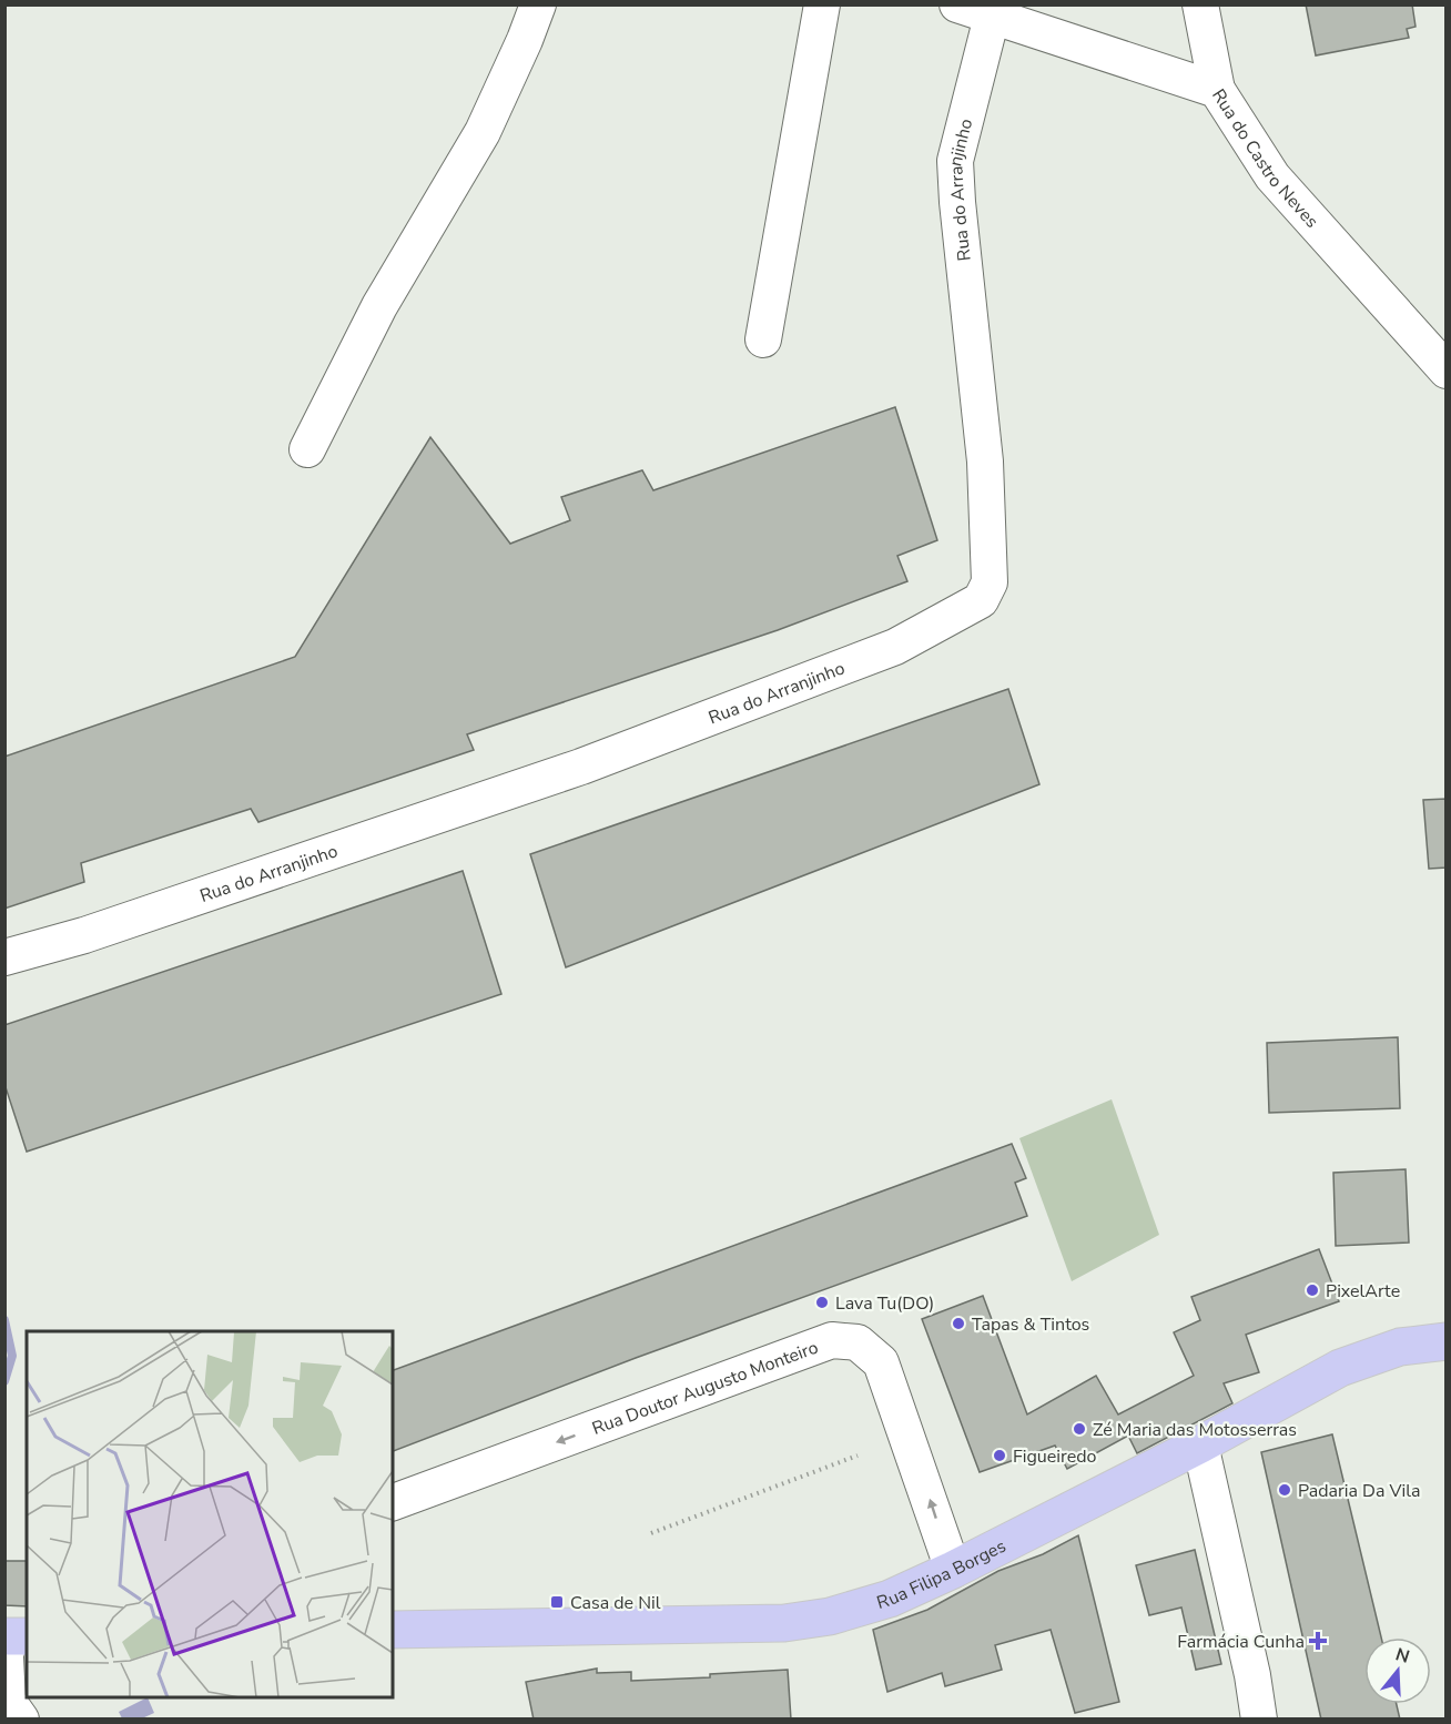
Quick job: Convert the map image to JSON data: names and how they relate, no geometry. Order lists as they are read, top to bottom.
{
  "streets": {
    "main road": ["Rua Filipa Borges"],
    "street": ["Rua do Castro Neves", "Rua do Arranjinho", "Rua Doutor Augusto Monteiro"]
  },
  "crossings": [
    ["Rua do Castro Neves", "Rua do Arranjinho"],
    ["Rua Doutor Augusto Monteiro", "Rua Filipa Borges"]
  ],
  "places": {
    "other": [
      "PixelArte",
      "Lava Tu(DO)",
      "Tapas & Tintos",
      "Zé Maria das Motosserras",
      "Figueiredo",
      "Padaria Da Vila"
    ],
    "transit": ["Casa de Nil"],
    "health": ["Farmácia Cunha"]
  },
  "north": "top"
}
